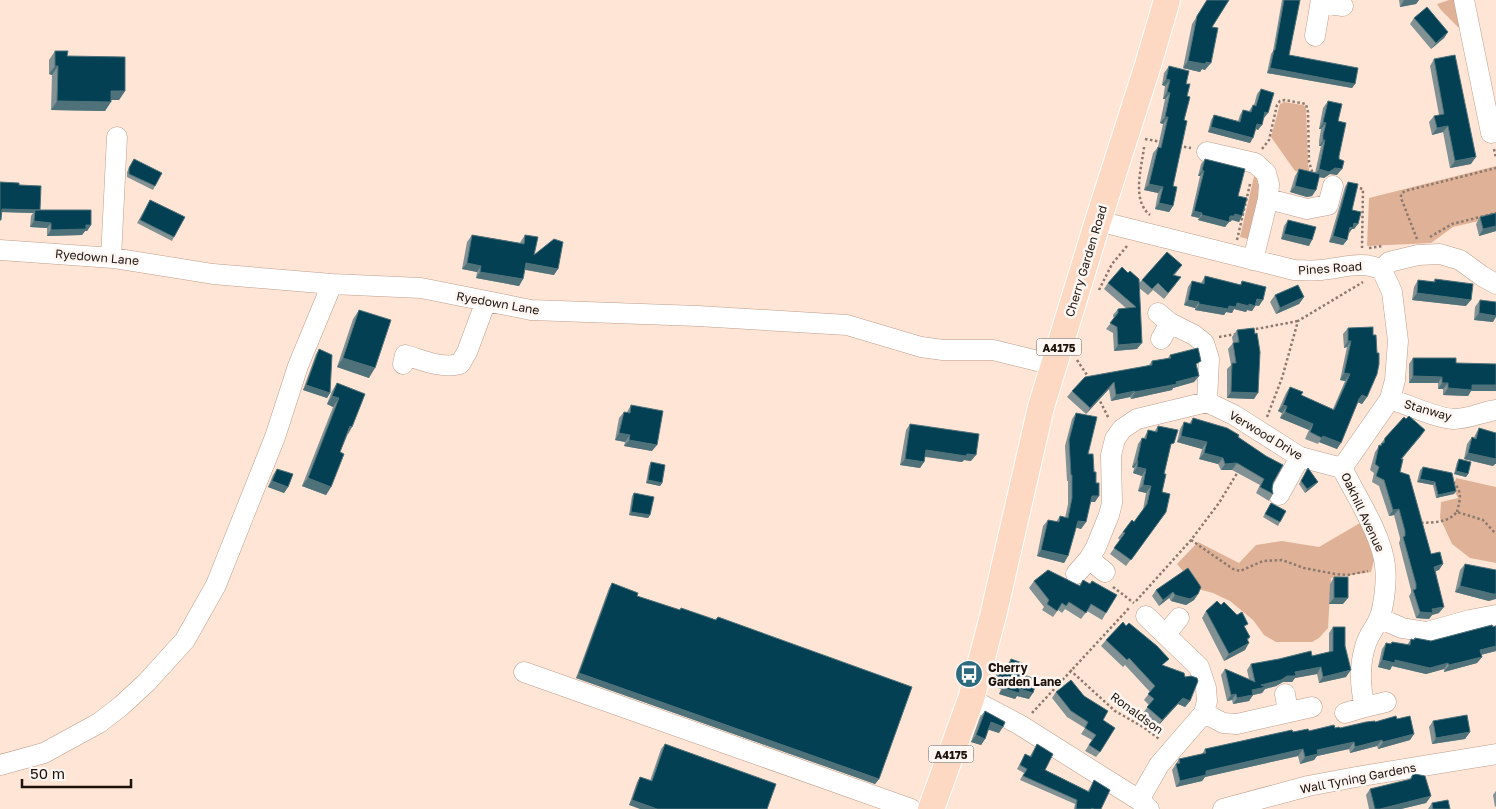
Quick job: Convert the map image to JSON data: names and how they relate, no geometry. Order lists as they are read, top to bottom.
{
  "streets": {
    "main road": ["Cherry Garden Road", "A4175"],
    "street": [
      "Ryedown Lane",
      "Pines Road",
      "Stanway",
      "Verwood Drive",
      "Oakhill Avenue",
      "Wall Tyning Gardens"
    ],
    "path": ["Ronaldson"]
  },
  "crossings": [
    ["Ryedown Lane", "Cherry Garden Road"],
    ["Cherry Garden Road", "Pines Road"],
    ["Cherry Garden Road", "A4175"],
    ["Pines Road", "Oakhill Avenue"],
    ["Stanway", "Oakhill Avenue"],
    ["Verwood Drive", "Oakhill Avenue"]
  ],
  "places": {
    "bus stop": ["Cherry Garden Lane"]
  },
  "scale_bar": "50 m"
}
